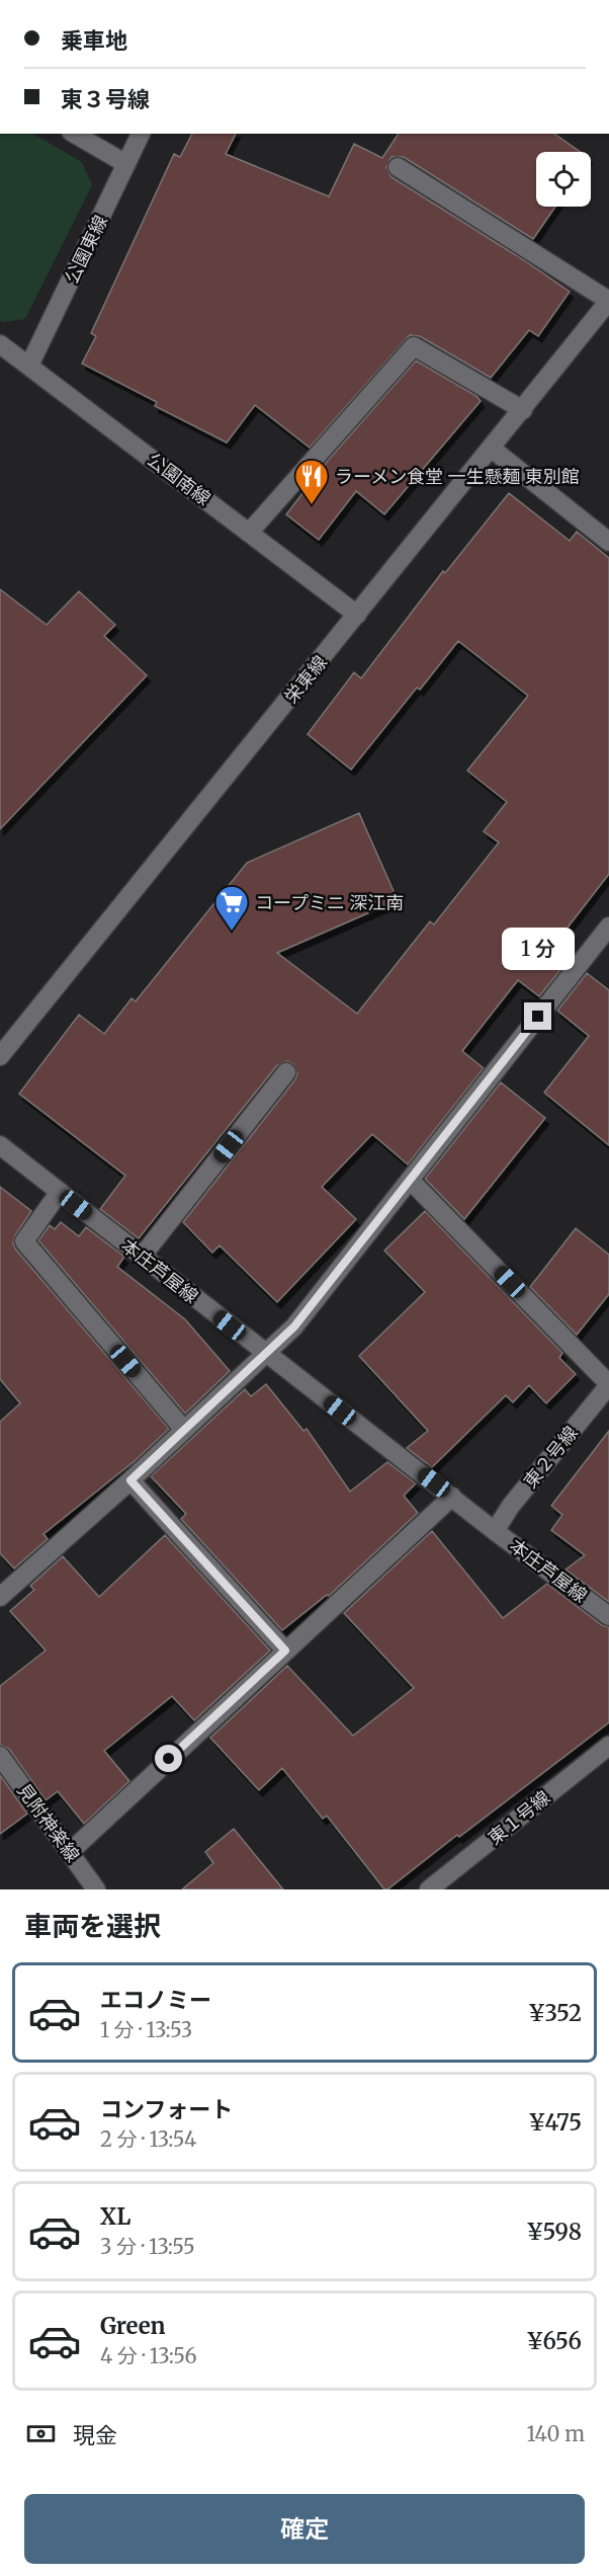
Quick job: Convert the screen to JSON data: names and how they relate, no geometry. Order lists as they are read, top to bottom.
{
  "streets": {
    "street": [
      "公園東線",
      "公園南線",
      "栄東線",
      "本庄芦屋線",
      "東２号線",
      "東１号線",
      "見附神楽線"
    ]
  },
  "crossings": [
    ["公園東線", "公園南線"],
    ["公園南線", "栄東線"],
    ["本庄芦屋線", "東２号線"]
  ],
  "places": {
    "restaurant": ["ラーメン食堂 一生懸麺 東別館"],
    "supermarket": ["コープミニ 深江南"]
  },
  "page": {
    "banner": ["乗車地", "東３号線"],
    "bubble": "1 分",
    "heading": "車両を選択",
    "list": [
      {
        "name": "エコノミー",
        "note": "1 分 · 13:53",
        "value": "¥352"
      },
      {
        "name": "コンフォート",
        "note": "2 分 · 13:54",
        "value": "¥475"
      },
      {
        "name": "XL",
        "note": "3 分 · 13:55",
        "value": "¥598"
      },
      {
        "name": "Green",
        "note": "4 分 · 13:56",
        "value": "¥656"
      }
    ],
    "pay": ["現金", "140 m"],
    "buttons": "確定"
  }
}
